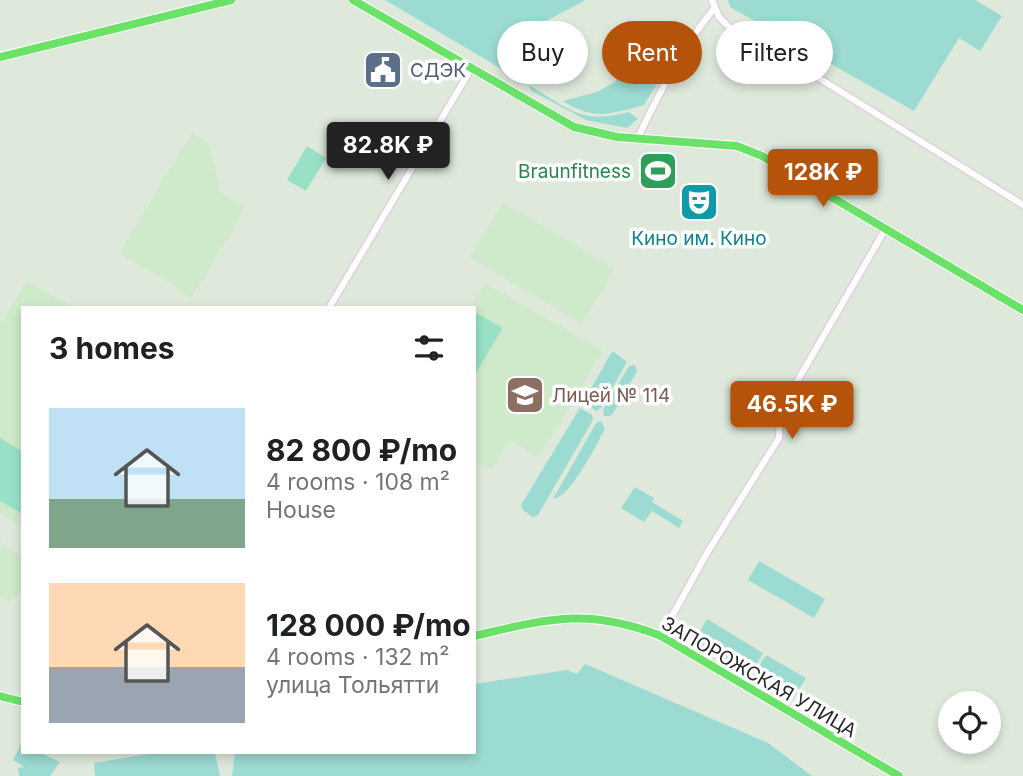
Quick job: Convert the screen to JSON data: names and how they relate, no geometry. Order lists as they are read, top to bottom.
{
  "streets": {
    "main road": ["ЗАПОРОЖСКАЯ УЛИЦА"]
  },
  "places": {
    "public building": ["СДЭК"],
    "sports": ["Braunfitness"],
    "theatre": ["Кино им. Кино"],
    "school or university": ["Лицей № 114"]
  },
  "page": {
    "chip": ["Buy", "Rent", "Filters"],
    "price": ["82.8K ₽", "128K ₽", "46.5K ₽"],
    "heading": "3 homes",
    "list": [
      {
        "name": "82 800 ₽/mo",
        "note": "4 rooms · 108 m² · House"
      },
      {
        "name": "128 000 ₽/mo",
        "note": "4 rooms · 132 m² · улица Тольятти"
      }
    ]
  }
}
